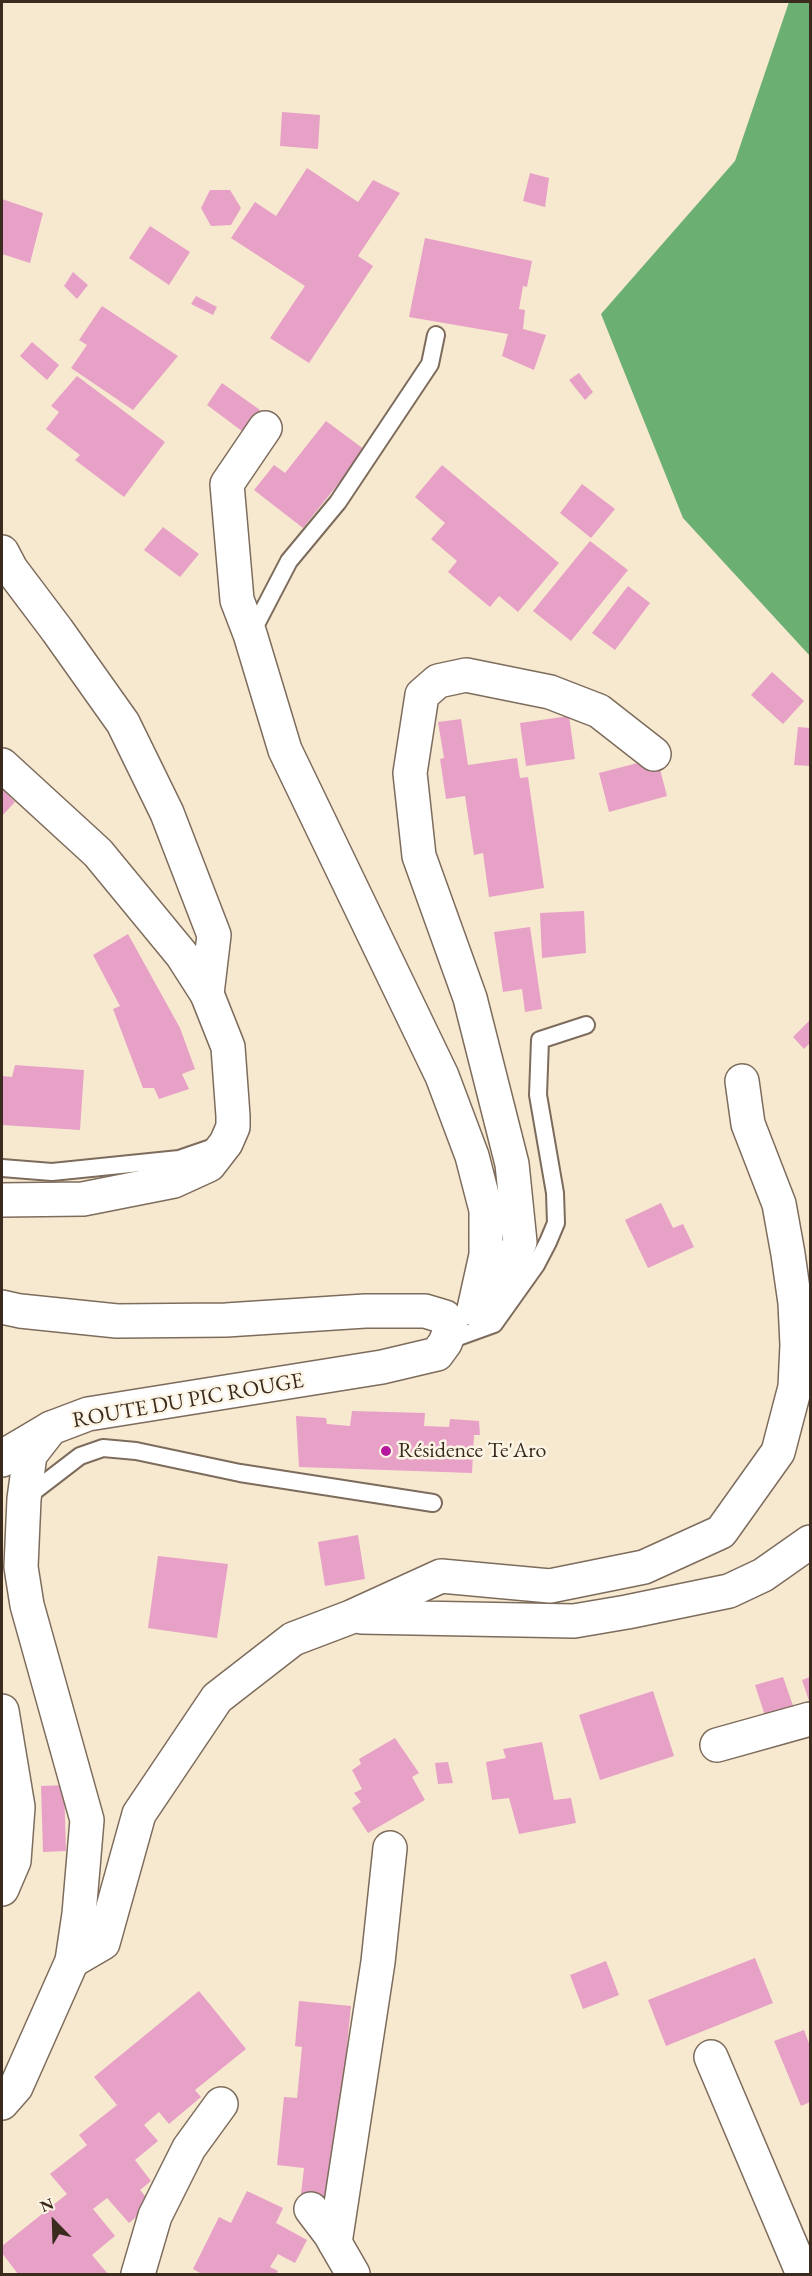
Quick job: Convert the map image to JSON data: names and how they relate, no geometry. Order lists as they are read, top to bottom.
{
  "streets": {
    "street": ["ROUTE DU PIC ROUGE"]
  },
  "places": ["Résidence Te'Aro"],
  "north": "top left"
}
